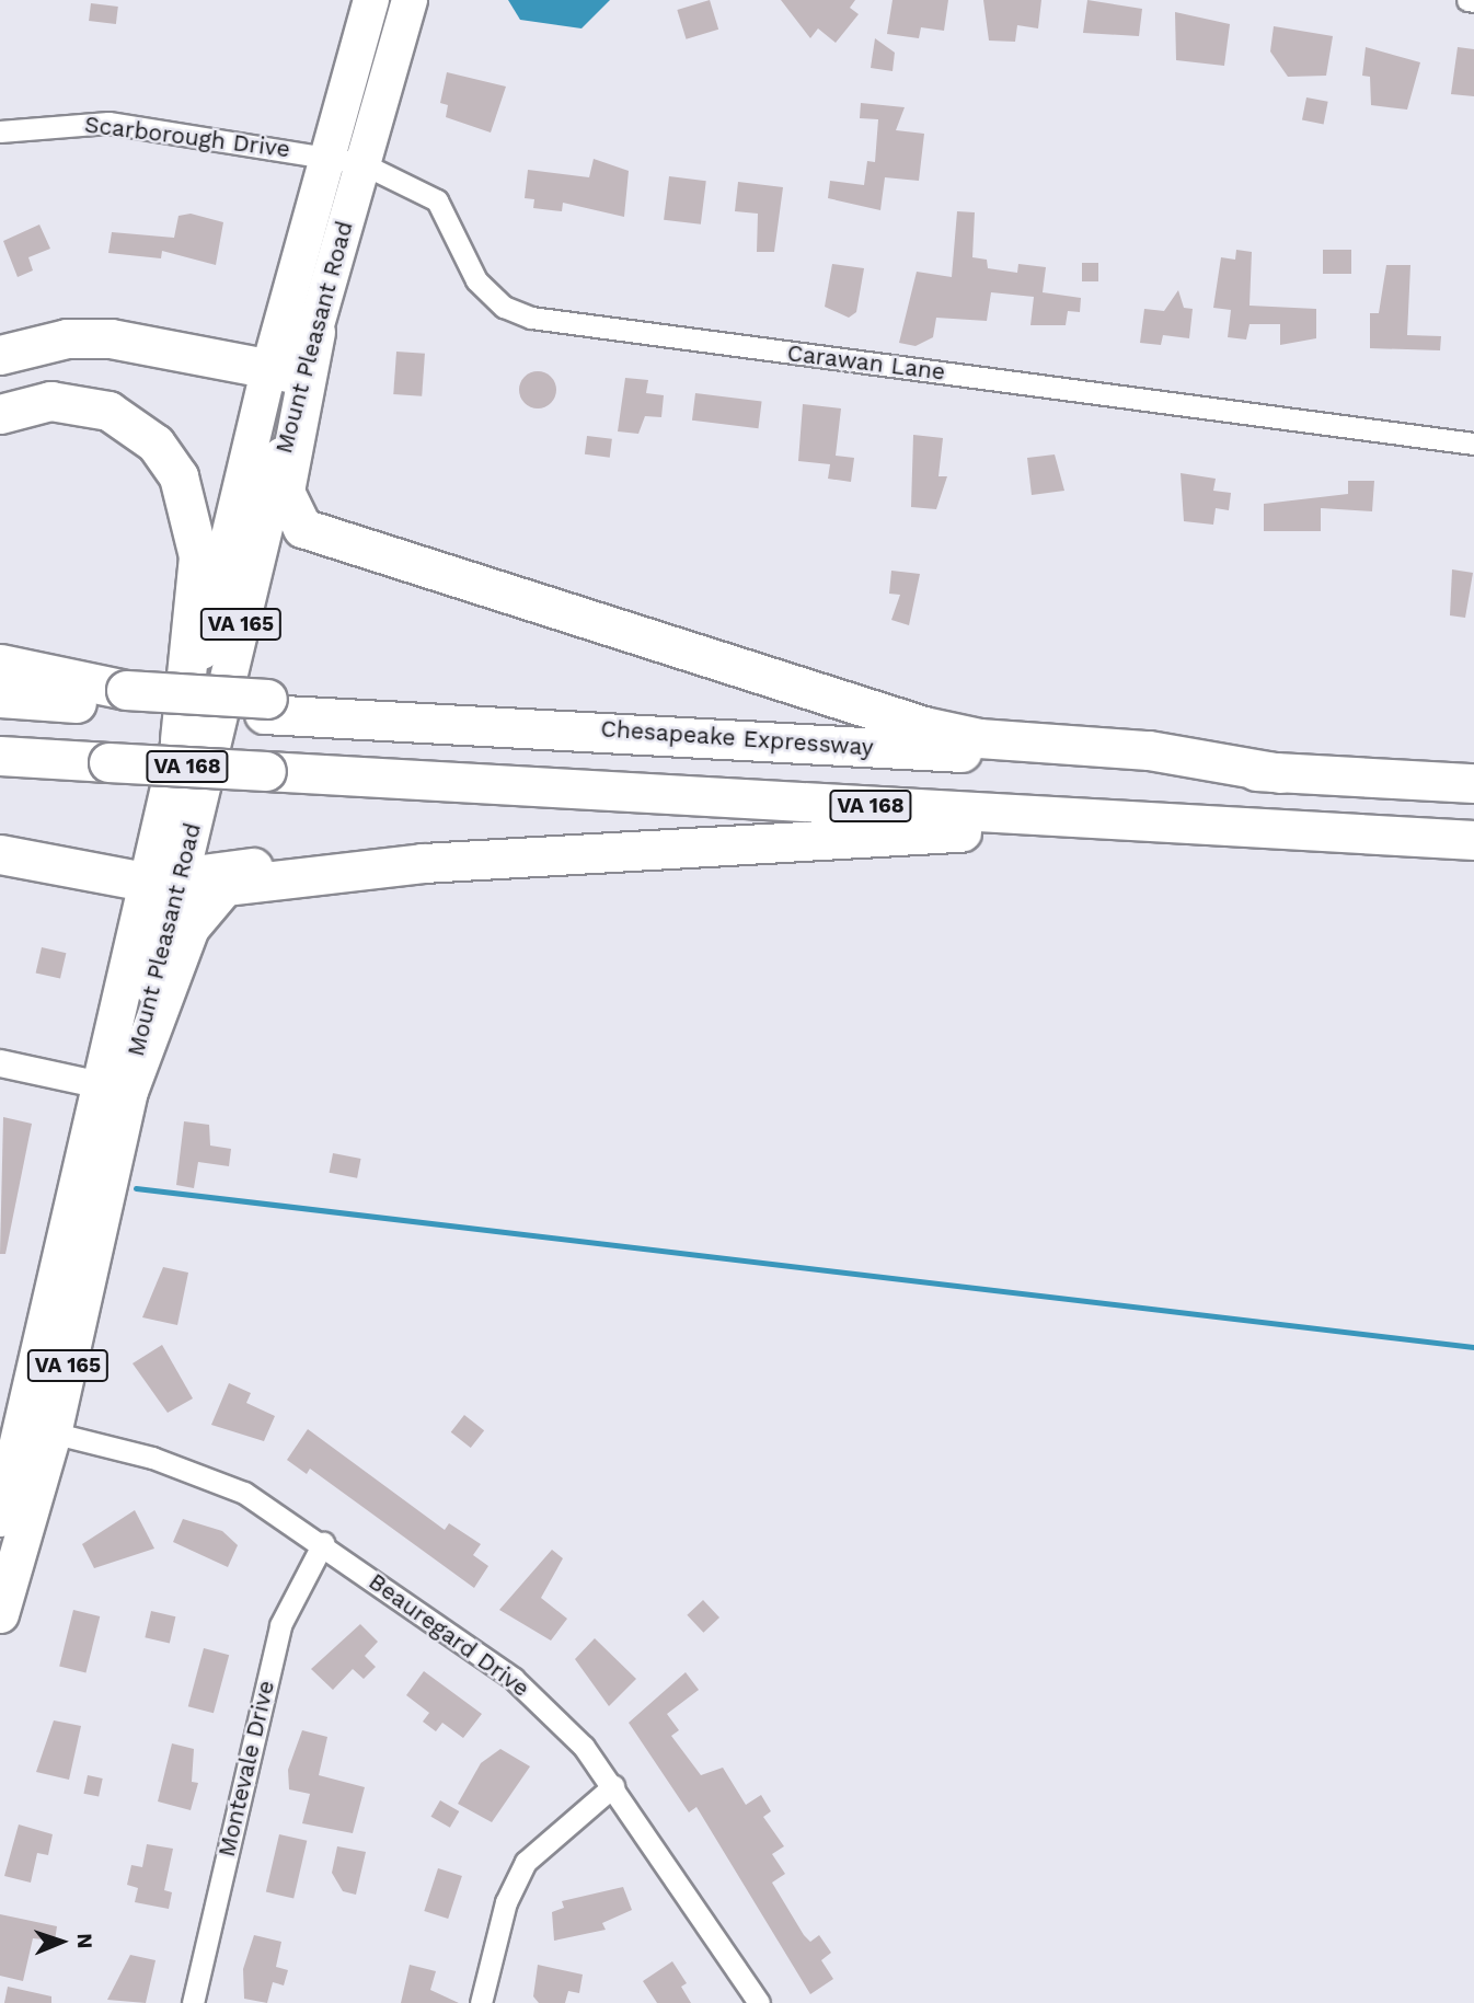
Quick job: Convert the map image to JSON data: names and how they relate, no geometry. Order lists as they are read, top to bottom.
{
  "streets": {
    "highway": [
      "Mount Pleasant Road",
      "VA 165",
      "Chesapeake Expressway",
      "VA 168"
    ],
    "street": [
      "Scarborough Drive",
      "Carawan Lane",
      "Beauregard Drive",
      "Montevale Drive"
    ]
  },
  "crossings": [
    ["Scarborough Drive", "Mount Pleasant Road"],
    ["Scarborough Drive", "Carawan Lane"],
    ["Mount Pleasant Road", "Carawan Lane"],
    ["Mount Pleasant Road", "Beauregard Drive"],
    ["Beauregard Drive", "Montevale Drive"]
  ],
  "north": "right"
}
